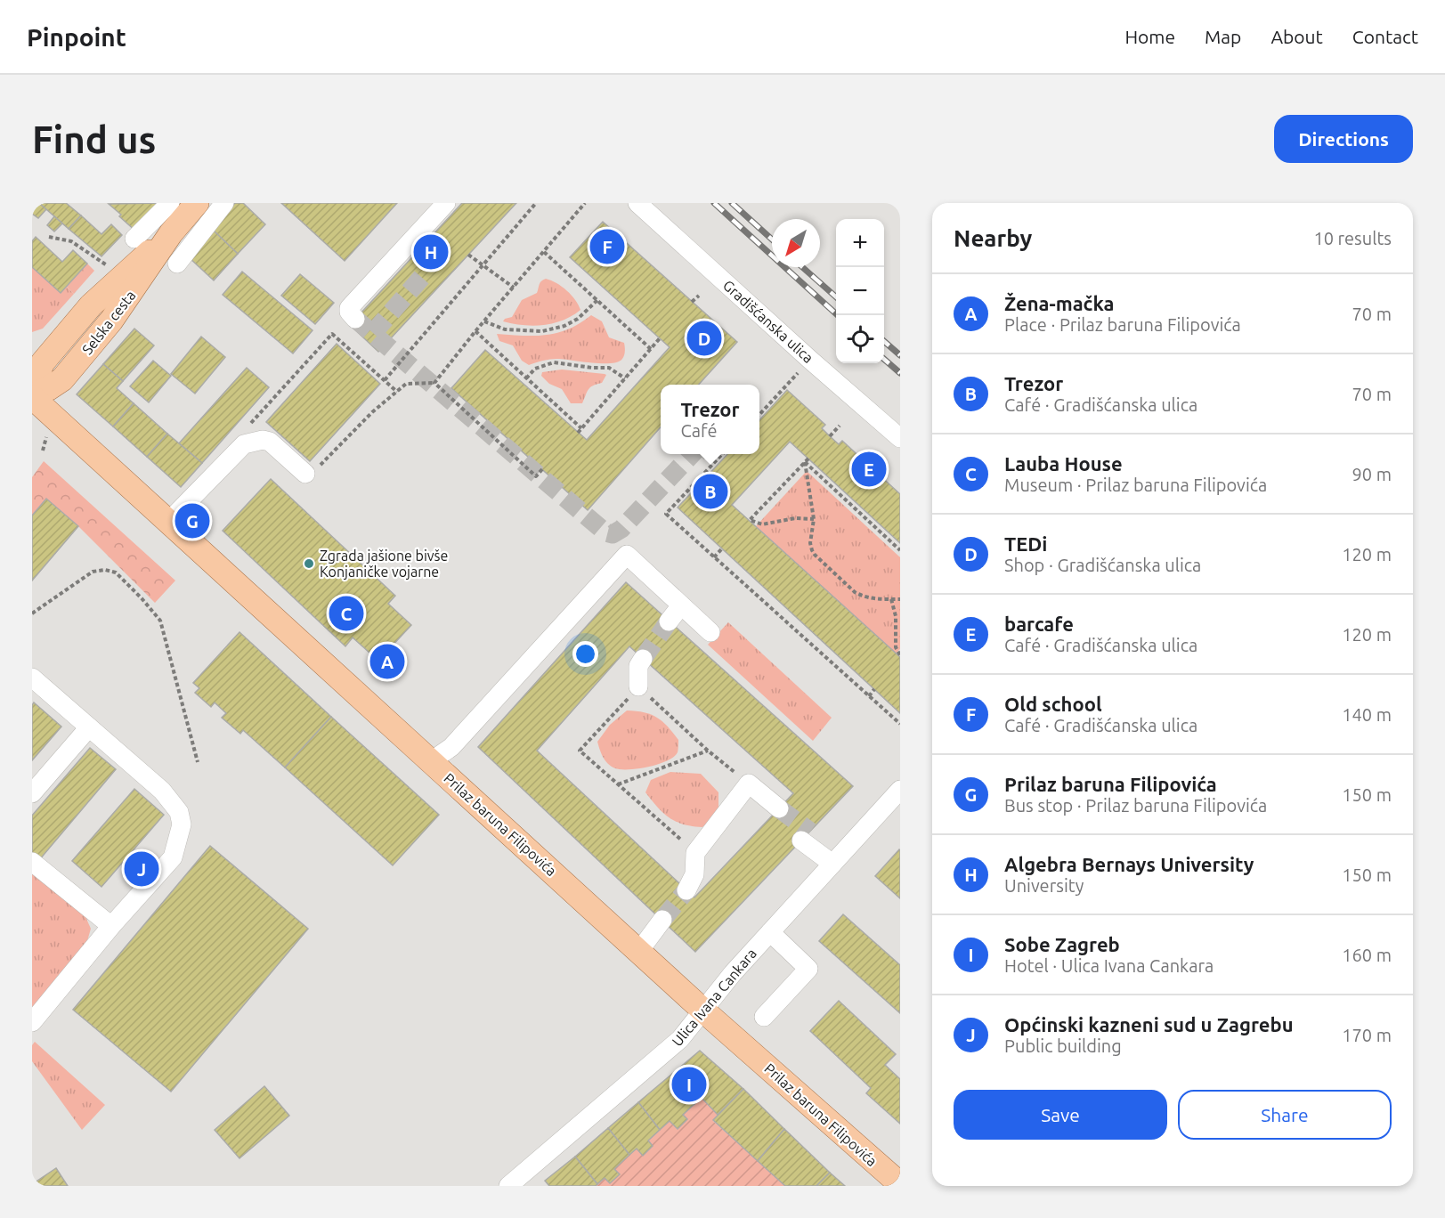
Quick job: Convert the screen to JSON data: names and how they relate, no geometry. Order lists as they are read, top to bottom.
{
  "streets": {
    "main road": ["Selska cesta", "Prilaz baruna Filipovića"],
    "street": ["Gradišćanska ulica", "Ulica Ivana Cankara"]
  },
  "crossings": [
    ["Selska cesta", "Prilaz baruna Filipovića"],
    ["Prilaz baruna Filipovića", "Ulica Ivana Cankara"]
  ],
  "places": ["Zgrada jašione bivše Konjaničke vojarne"],
  "north": "bottom left",
  "page": {
    "header": "Pinpoint",
    "nav": [
      "Home",
      "Map",
      "About",
      "Contact"
    ],
    "buttons": [
      "Directions",
      ["Save", "Share"]
    ],
    "title": "Find us",
    "heading": ["Nearby", "10 results"],
    "map_buttons": ["+", "−"],
    "pins": [
      "F",
      "H",
      "D",
      "E",
      "B",
      "G",
      "C",
      "A",
      "J",
      "I"
    ],
    "list": [
      {
        "mark": "A",
        "name": "Žena-mačka",
        "note": "Place · Prilaz baruna Filipovića",
        "value": "70 m"
      },
      {
        "mark": "B",
        "name": "Trezor",
        "note": "Café · Gradišćanska ulica",
        "value": "70 m"
      },
      {
        "mark": "C",
        "name": "Lauba House",
        "note": "Museum · Prilaz baruna Filipovića",
        "value": "90 m"
      },
      {
        "mark": "D",
        "name": "TEDi",
        "note": "Shop · Gradišćanska ulica",
        "value": "120 m"
      },
      {
        "mark": "E",
        "name": "barcafe",
        "note": "Café · Gradišćanska ulica",
        "value": "120 m"
      },
      {
        "mark": "F",
        "name": "Old school",
        "note": "Café · Gradišćanska ulica",
        "value": "140 m"
      },
      {
        "mark": "G",
        "name": "Prilaz baruna Filipovića",
        "note": "Bus stop · Prilaz baruna Filipovića",
        "value": "150 m"
      },
      {
        "mark": "H",
        "name": "Algebra Bernays University",
        "note": "University",
        "value": "150 m"
      },
      {
        "mark": "I",
        "name": "Sobe Zagreb",
        "note": "Hotel · Ulica Ivana Cankara",
        "value": "160 m"
      },
      {
        "mark": "J",
        "name": "Općinski kazneni sud u Zagrebu",
        "note": "Public building",
        "value": "170 m"
      }
    ],
    "popup": ["Trezor", "Café"]
  }
}
